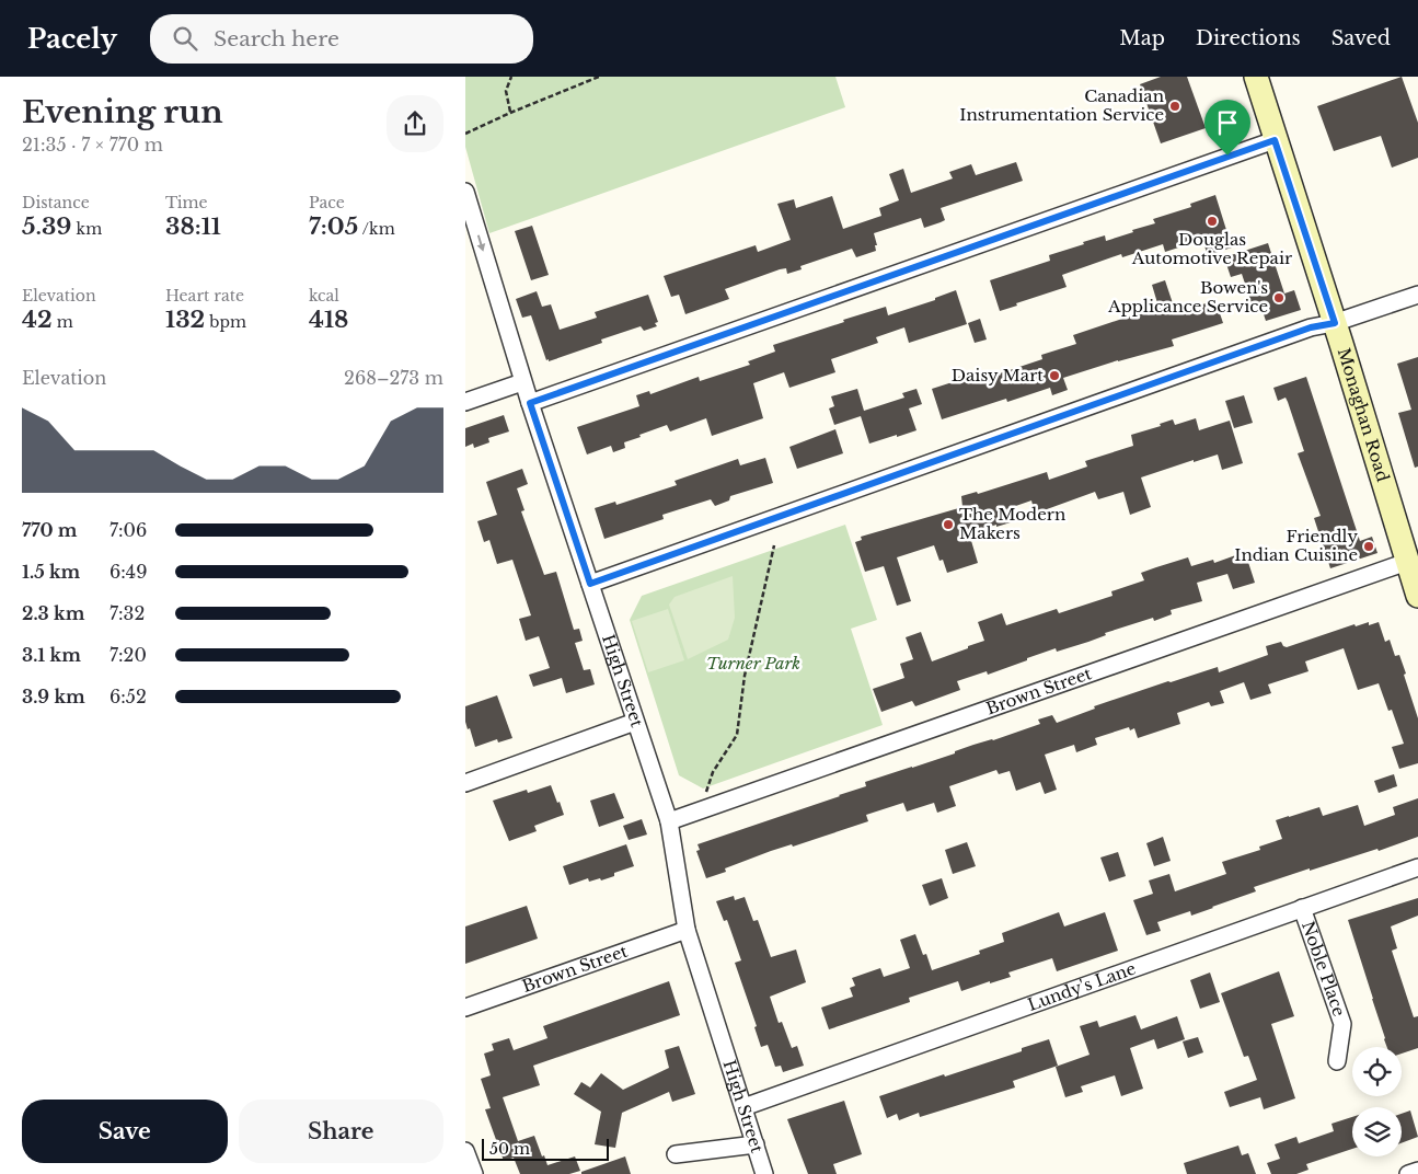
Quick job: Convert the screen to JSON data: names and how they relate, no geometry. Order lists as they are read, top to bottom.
{
  "streets": {
    "main road": ["Monaghan Road"],
    "street": [
      "High Street",
      "Brown Street",
      "Noble Place",
      "Lundy's Lane"
    ]
  },
  "crossings": [
    ["Monaghan Road", "Brown Street"],
    ["High Street", "Brown Street"],
    ["High Street", "Lundy's Lane"],
    ["Noble Place", "Lundy's Lane"]
  ],
  "parks": ["Turner Park"],
  "places": [
    "Canadian Instrumentation Service",
    "Douglas Automotive Repair",
    "Bowen's Applicance Service",
    "Daisy Mart",
    "The Modern Makers",
    "Friendly Indian Cuisine"
  ],
  "scale_bar": "50 m",
  "page": {
    "header": "Pacely",
    "search": "Search here",
    "nav": ["Map", "Directions", "Saved"],
    "heading": ["Evening run", "21:35 · 7 × 770 m"],
    "stats": [
      ["Distance", "5.39 km"],
      ["Time", "38:11"],
      ["Pace", "7:05 /km"],
      ["Elevation", "42 m"],
      ["Heart rate", "132 bpm"],
      ["kcal", "418"]
    ],
    "chart": ["Elevation", "268–273 m"],
    "list": [
      {
        "name": "770 m",
        "note": "7:06"
      },
      {
        "name": "1.5 km",
        "note": "6:49"
      },
      {
        "name": "2.3 km",
        "note": "7:32"
      },
      {
        "name": "3.1 km",
        "note": "7:20"
      },
      {
        "name": "3.9 km",
        "note": "6:52"
      }
    ],
    "buttons": ["Save", "Share"],
    "scale": "50 m"
  }
}
